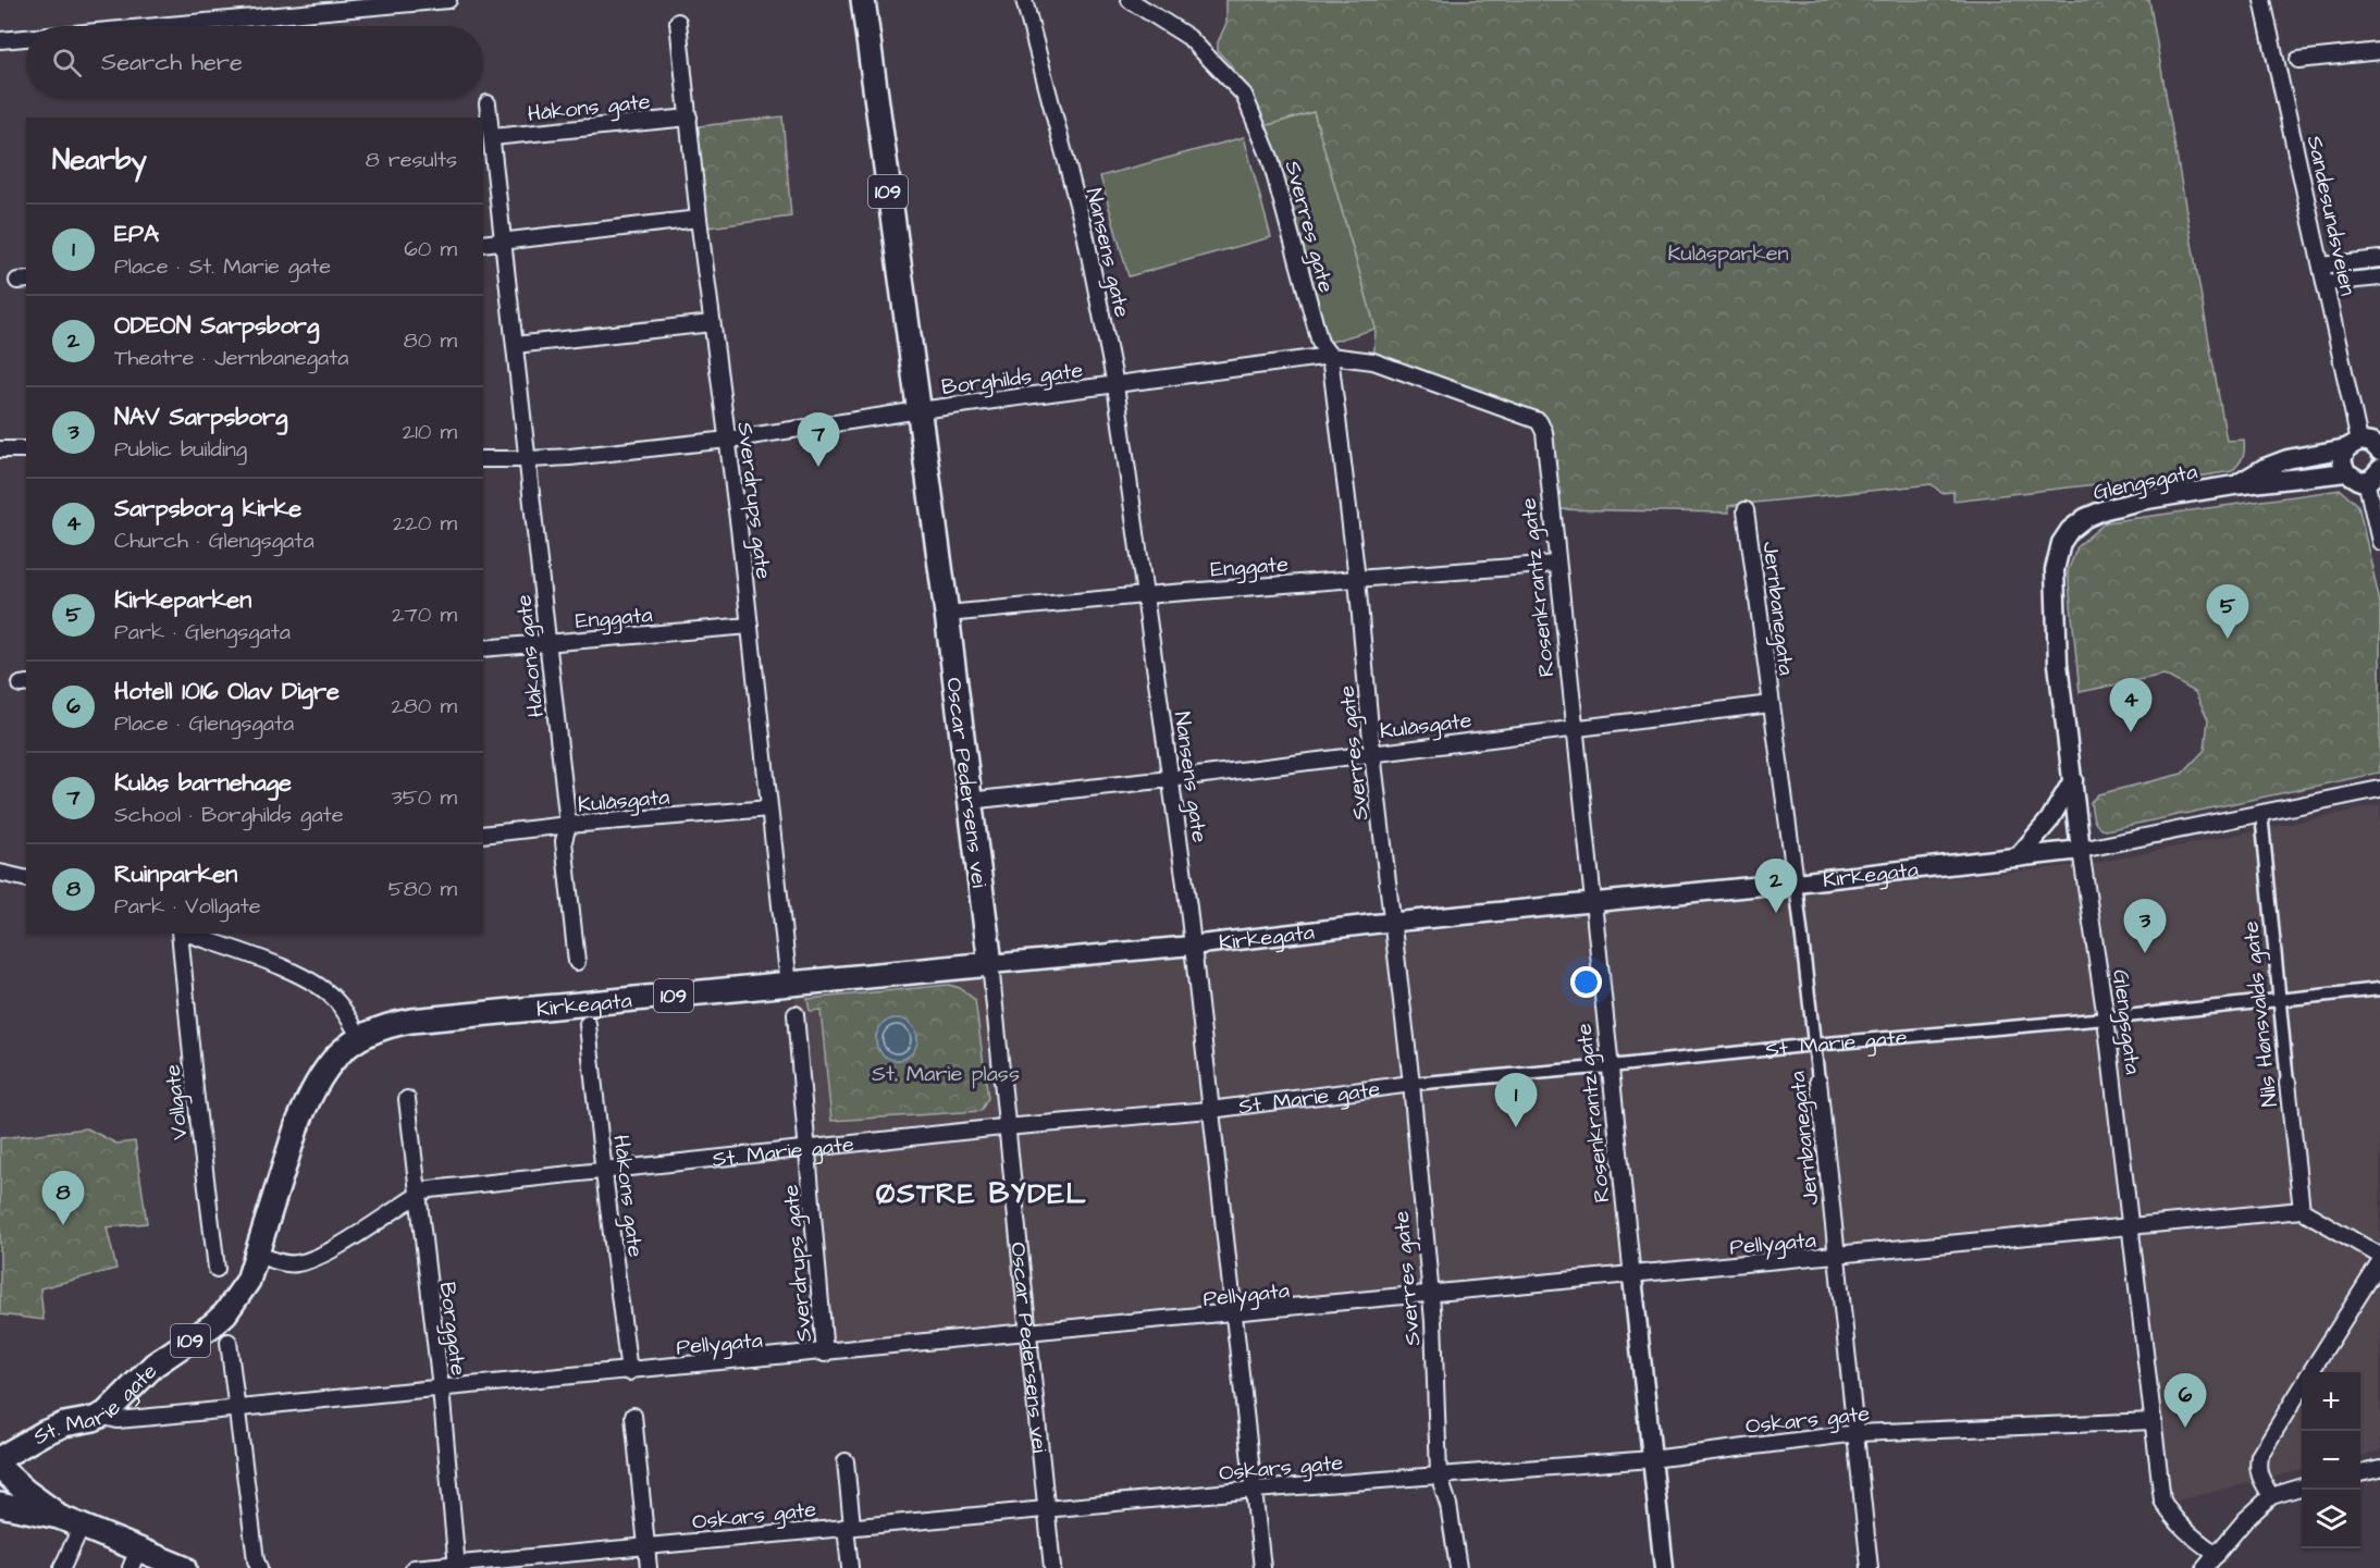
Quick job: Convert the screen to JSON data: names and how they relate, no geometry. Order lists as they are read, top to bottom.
{
  "streets": {
    "main road": [
      "109",
      "Oscar Pedersens vei",
      "Kirkegata",
      "St. Marie gate"
    ],
    "street": [
      "Håkons gate",
      "Sandesundsveien",
      "Sverres gate",
      "Nansens gate",
      "Borghilds gate",
      "Glengsgata",
      "Sverdrups gate",
      "Enggate",
      "Rosenkrantz gate",
      "Jernbanegata",
      "Enggata",
      "Kulåsgate",
      "Kulåsgata",
      "Nils Hønsvalds gate",
      "Vollgate",
      "Pellygata",
      "Borggate",
      "Oskars gate"
    ]
  },
  "crossings": [
    ["Håkons gate", "Borghilds gate"],
    ["Håkons gate", "Sverdrups gate"],
    ["Håkons gate", "Enggata"],
    ["Håkons gate", "Kulåsgata"],
    ["Håkons gate", "St. Marie gate"],
    ["Håkons gate", "Pellygata"],
    ["Sandesundsveien", "Glengsgata"],
    ["Sverres gate", "Borghilds gate"],
    ["Sverres gate", "Enggate"],
    ["Sverres gate", "Kulåsgate"],
    ["Sverres gate", "Kirkegata"],
    ["Sverres gate", "St. Marie gate"],
    ["Sverres gate", "Pellygata"],
    ["Sverres gate", "Oskars gate"],
    ["Nansens gate", "Borghilds gate"],
    ["Nansens gate", "Enggate"],
    ["Nansens gate", "Kulåsgate"],
    ["Nansens gate", "Kirkegata"],
    ["Nansens gate", "St. Marie gate"],
    ["Nansens gate", "Pellygata"],
    ["Nansens gate", "Oskars gate"],
    ["Borghilds gate", "Sverdrups gate"],
    ["Borghilds gate", "Rosenkrantz gate"],
    ["Borghilds gate", "Oscar Pedersens vei"],
    ["Glengsgata", "Kirkegata"],
    ["Glengsgata", "St. Marie gate"],
    ["Glengsgata", "Pellygata"],
    ["Glengsgata", "Oskars gate"],
    ["Sverdrups gate", "Enggata"],
    ["Sverdrups gate", "Kulåsgata"],
    ["Sverdrups gate", "Kirkegata"],
    ["Sverdrups gate", "St. Marie gate"],
    ["Sverdrups gate", "Pellygata"],
    ["Enggate", "Rosenkrantz gate"],
    ["Enggate", "Oscar Pedersens vei"],
    ["Rosenkrantz gate", "Kulåsgate"],
    ["Rosenkrantz gate", "Kirkegata"],
    ["Rosenkrantz gate", "St. Marie gate"],
    ["Rosenkrantz gate", "Pellygata"],
    ["Rosenkrantz gate", "Oskars gate"],
    ["Jernbanegata", "Kulåsgate"],
    ["Jernbanegata", "Kirkegata"],
    ["Jernbanegata", "St. Marie gate"],
    ["Jernbanegata", "Pellygata"],
    ["Jernbanegata", "Oskars gate"],
    ["Kulåsgate", "Oscar Pedersens vei"],
    ["Oscar Pedersens vei", "Kirkegata"],
    ["Oscar Pedersens vei", "St. Marie gate"],
    ["Oscar Pedersens vei", "Pellygata"],
    ["Oscar Pedersens vei", "Oskars gate"],
    ["Kirkegata", "Nils Hønsvalds gate"],
    ["Kirkegata", "St. Marie gate"],
    ["Nils Hønsvalds gate", "St. Marie gate"],
    ["Nils Hønsvalds gate", "Pellygata"],
    ["St. Marie gate", "Pellygata"],
    ["St. Marie gate", "Borggate"],
    ["Pellygata", "Borggate"],
    ["Borggate", "Oskars gate"]
  ],
  "districts": ["ØSTRE BYDEL"],
  "parks": ["Kulåsparken", "St. Marie plass"],
  "page": {
    "search": "Search here",
    "heading": ["Nearby", "8 results"],
    "list": [
      {
        "mark": "1",
        "name": "EPA",
        "note": "Place · St. Marie gate",
        "value": "60 m"
      },
      {
        "mark": "2",
        "name": "ODEON Sarpsborg",
        "note": "Theatre · Jernbanegata",
        "value": "80 m"
      },
      {
        "mark": "3",
        "name": "NAV Sarpsborg",
        "note": "Public building",
        "value": "210 m"
      },
      {
        "mark": "4",
        "name": "Sarpsborg kirke",
        "note": "Church · Glengsgata",
        "value": "220 m"
      },
      {
        "mark": "5",
        "name": "Kirkeparken",
        "note": "Park · Glengsgata",
        "value": "270 m"
      },
      {
        "mark": "6",
        "name": "Hotell 1016 Olav Digre",
        "note": "Place · Glengsgata",
        "value": "280 m"
      },
      {
        "mark": "7",
        "name": "Kulås barnehage",
        "note": "School · Borghilds gate",
        "value": "350 m"
      },
      {
        "mark": "8",
        "name": "Ruinparken",
        "note": "Park · Vollgate",
        "value": "580 m"
      }
    ],
    "pins": [
      "7",
      "5",
      "4",
      "2",
      "3",
      "1",
      "8",
      "6"
    ],
    "map_buttons": ["+", "−"]
  }
}
